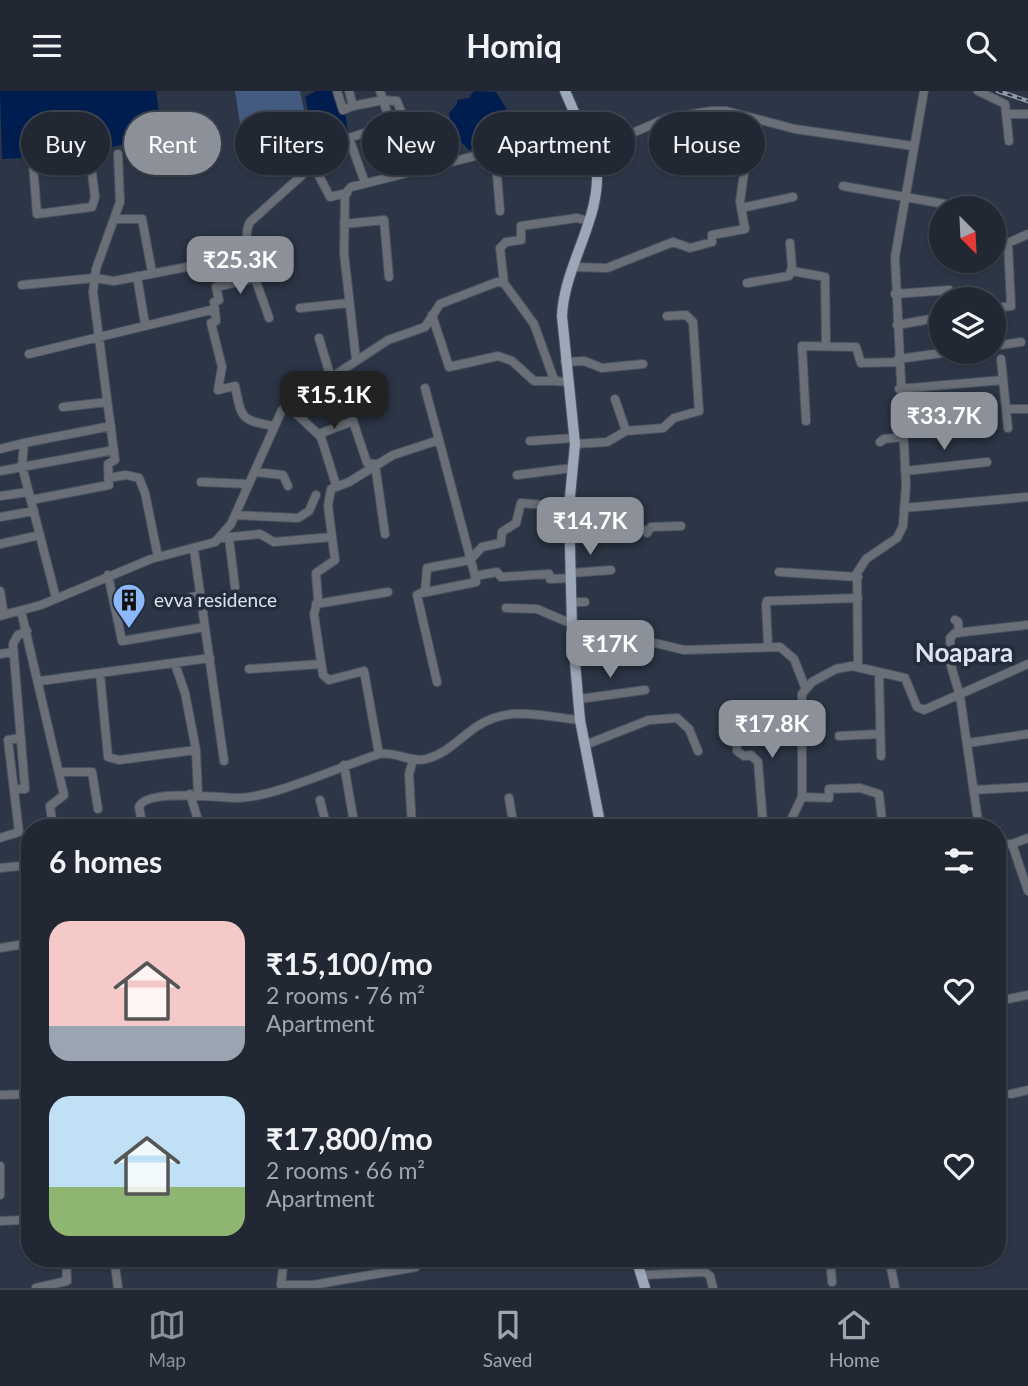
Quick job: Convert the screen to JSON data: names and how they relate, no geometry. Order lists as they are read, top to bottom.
{
  "districts": ["Noapara"],
  "places": {
    "building": ["evva residence"]
  },
  "north": "bottom right",
  "page": {
    "header": "Homiq",
    "chip": [
      "Buy",
      "Rent",
      "Filters",
      "New",
      "Apartment",
      "House"
    ],
    "price": [
      "₹25.3K",
      "₹15.1K",
      "₹33.7K",
      "₹14.7K",
      "₹17K",
      "₹17.8K"
    ],
    "heading": "6 homes",
    "list": [
      {
        "name": "₹15,100/mo",
        "note": "2 rooms · 76 m² · Apartment"
      },
      {
        "name": "₹17,800/mo",
        "note": "2 rooms · 66 m² · Apartment"
      }
    ],
    "tabs": ["Map", "Saved", "Home"]
  }
}
